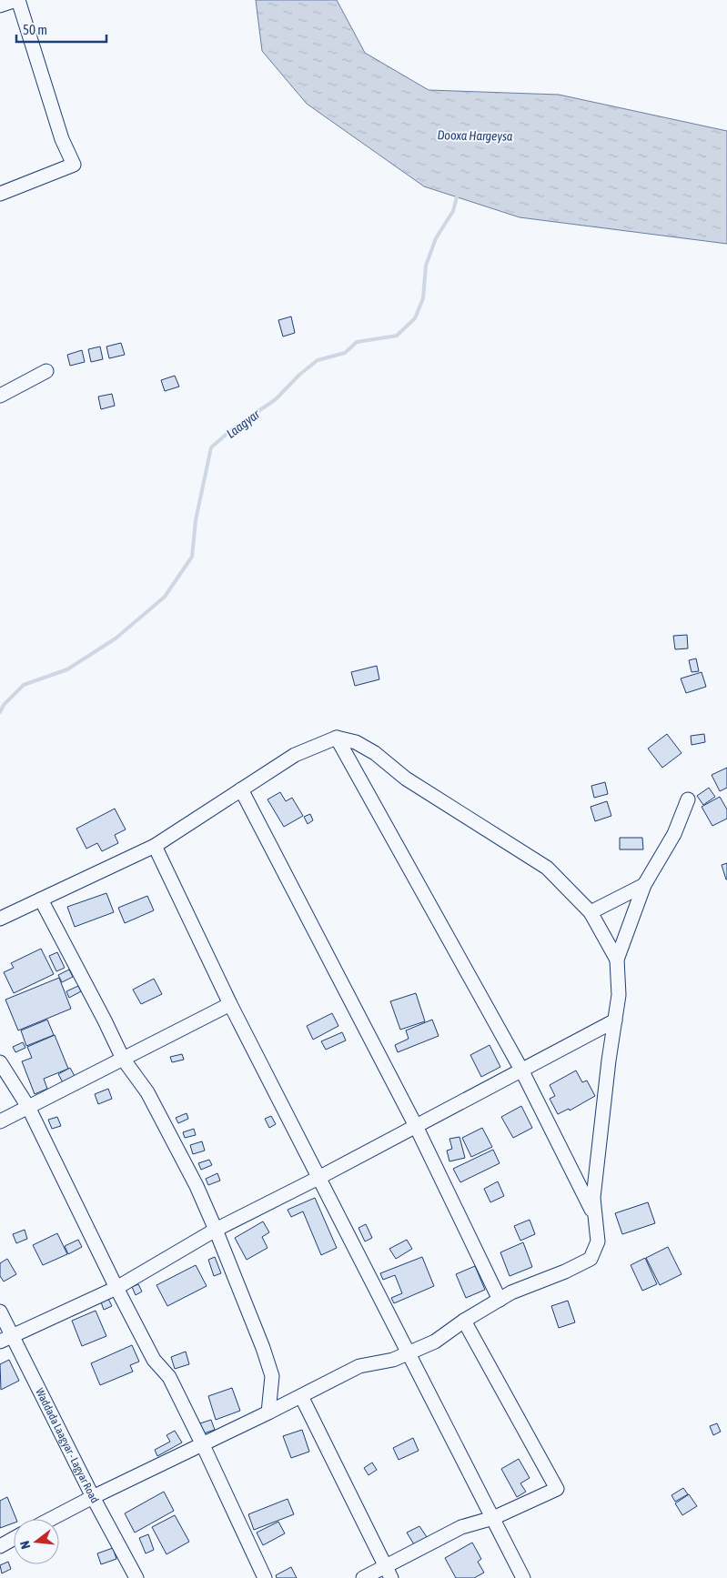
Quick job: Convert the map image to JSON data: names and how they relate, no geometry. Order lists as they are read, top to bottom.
{
  "streets": {
    "street": ["Waddada Laagyar - Lagyar Road"]
  },
  "water": ["Dooxa Hargeysa", "Laagyar"],
  "scale_bar": "50 m",
  "north": "left"
}
